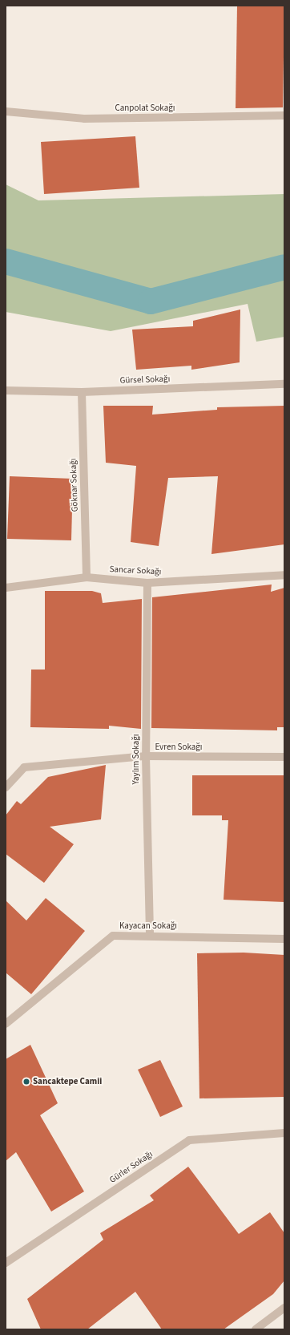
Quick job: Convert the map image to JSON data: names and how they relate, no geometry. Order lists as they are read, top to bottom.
{
  "streets": {
    "street": [
      "Canpolat Sokağı",
      "Gürsel Sokağı",
      "Göknar Sokağı",
      "Sancar Sokağı",
      "Evren Sokağı",
      "Yaylım Sokağı",
      "Kayacan Sokağı",
      "Gürler Sokağı"
    ]
  },
  "crossings": [
    ["Gürsel Sokağı", "Göknar Sokağı"],
    ["Göknar Sokağı", "Sancar Sokağı"],
    ["Sancar Sokağı", "Yaylım Sokağı"],
    ["Evren Sokağı", "Yaylım Sokağı"],
    ["Yaylım Sokağı", "Kayacan Sokağı"]
  ],
  "places": ["Sancaktepe Camii"]
}
